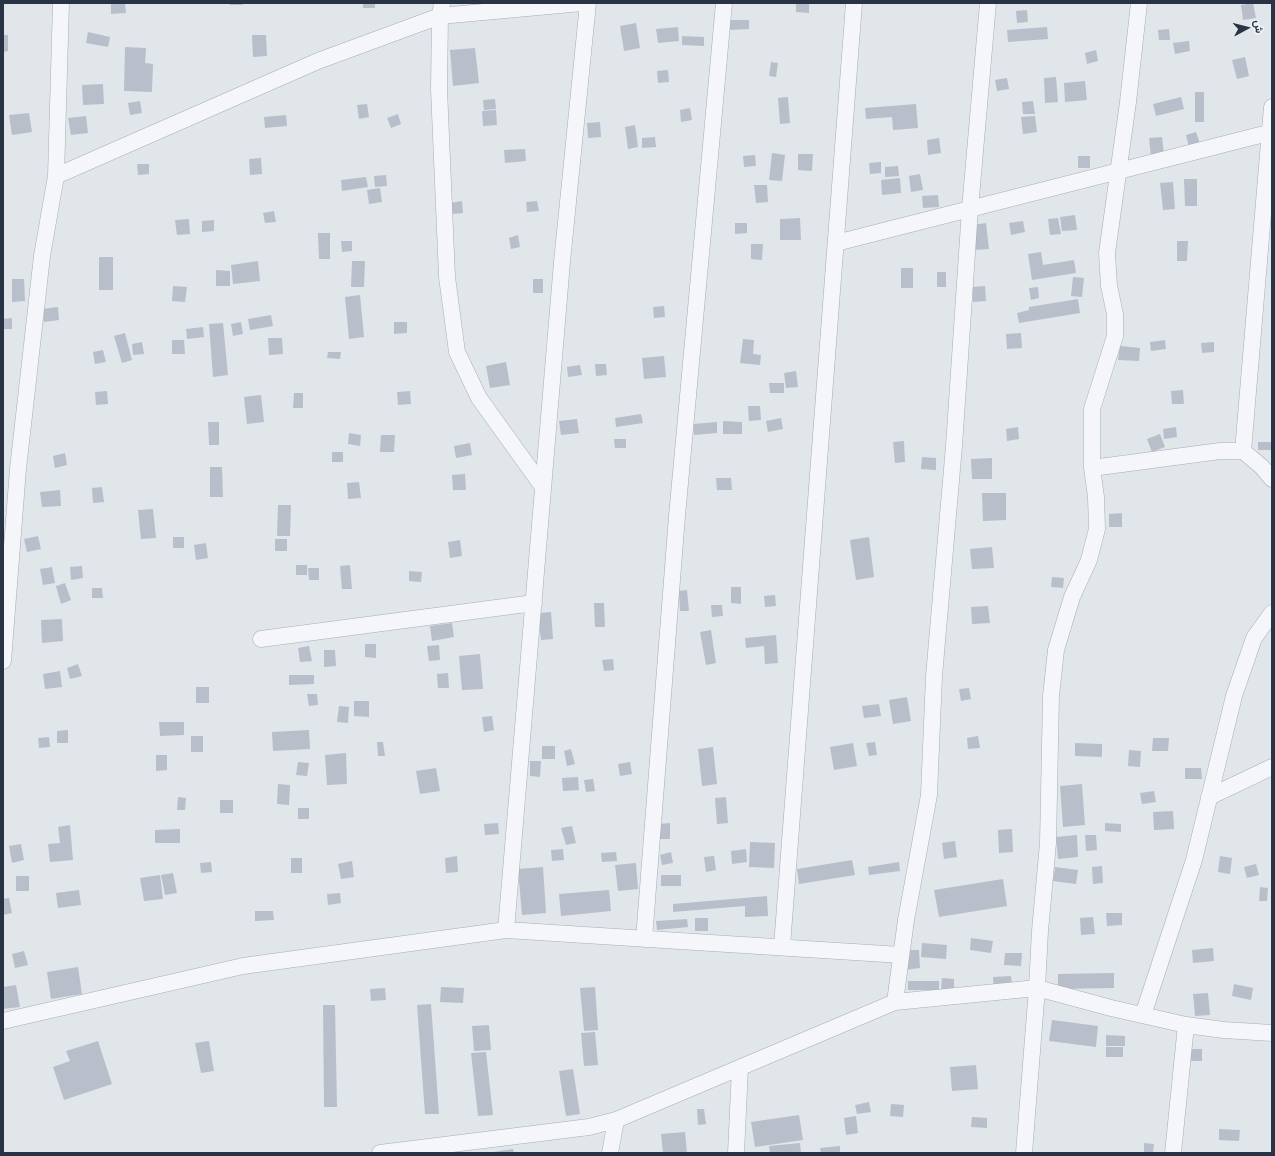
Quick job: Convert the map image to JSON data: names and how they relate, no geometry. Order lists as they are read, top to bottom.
{
  "north": "right"
}
